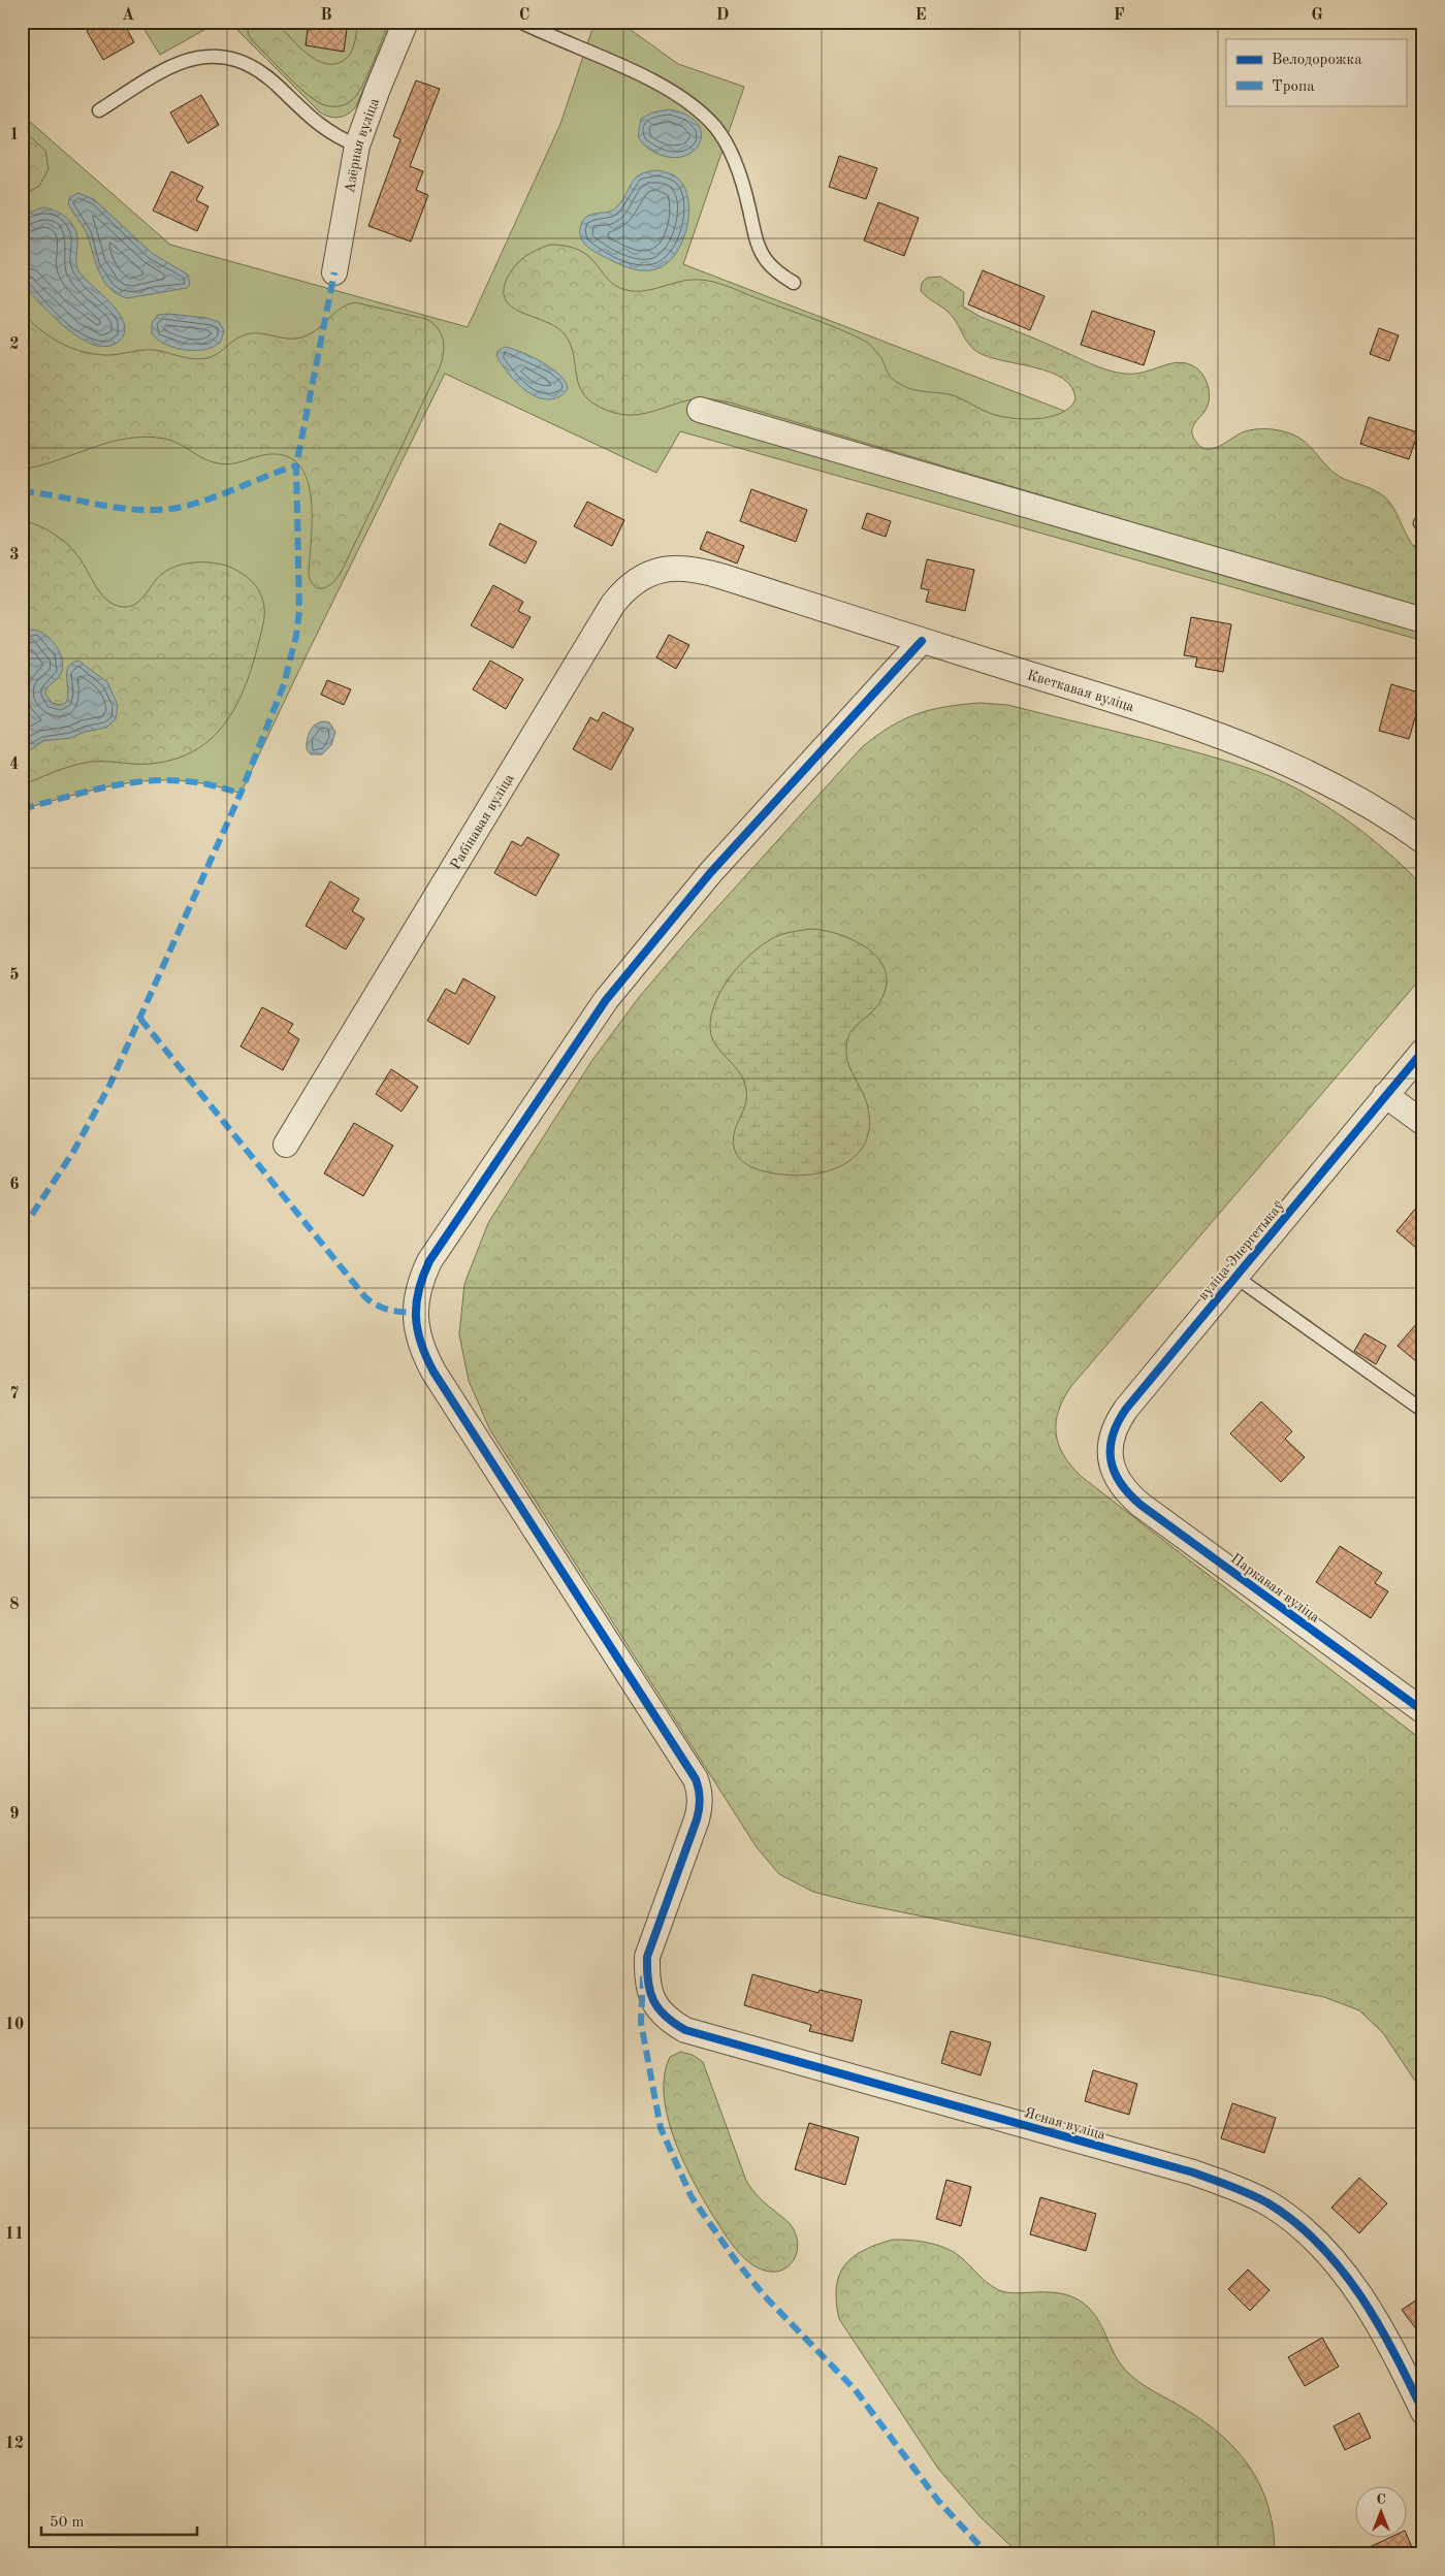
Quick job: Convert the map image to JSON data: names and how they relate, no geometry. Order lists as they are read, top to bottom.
{
  "streets": {
    "street": [
      "Азёрная вуліца",
      "Кветкавая вуліца",
      "Рабінавая вуліца",
      "вуліца Энергетыкаў",
      "Паркавая вуліца",
      "Ясная вуліца"
    ]
  },
  "crossings": [
    ["Кветкавая вуліца", "Рабінавая вуліца"],
    ["Кветкавая вуліца", "Ясная вуліца"],
    ["вуліца Энергетыкаў", "Паркавая вуліца"]
  ],
  "legend": ["Велодорожка", "Тропа"],
  "scale_bar": "50 m",
  "north": "top",
  "grid": {
    "columns": [
      "A",
      "B",
      "C",
      "D",
      "E",
      "F",
      "G"
    ],
    "rows": [
      "1",
      "2",
      "3",
      "4",
      "5",
      "6",
      "7",
      "8",
      "9",
      "10",
      "11",
      "12"
    ]
  }
}
